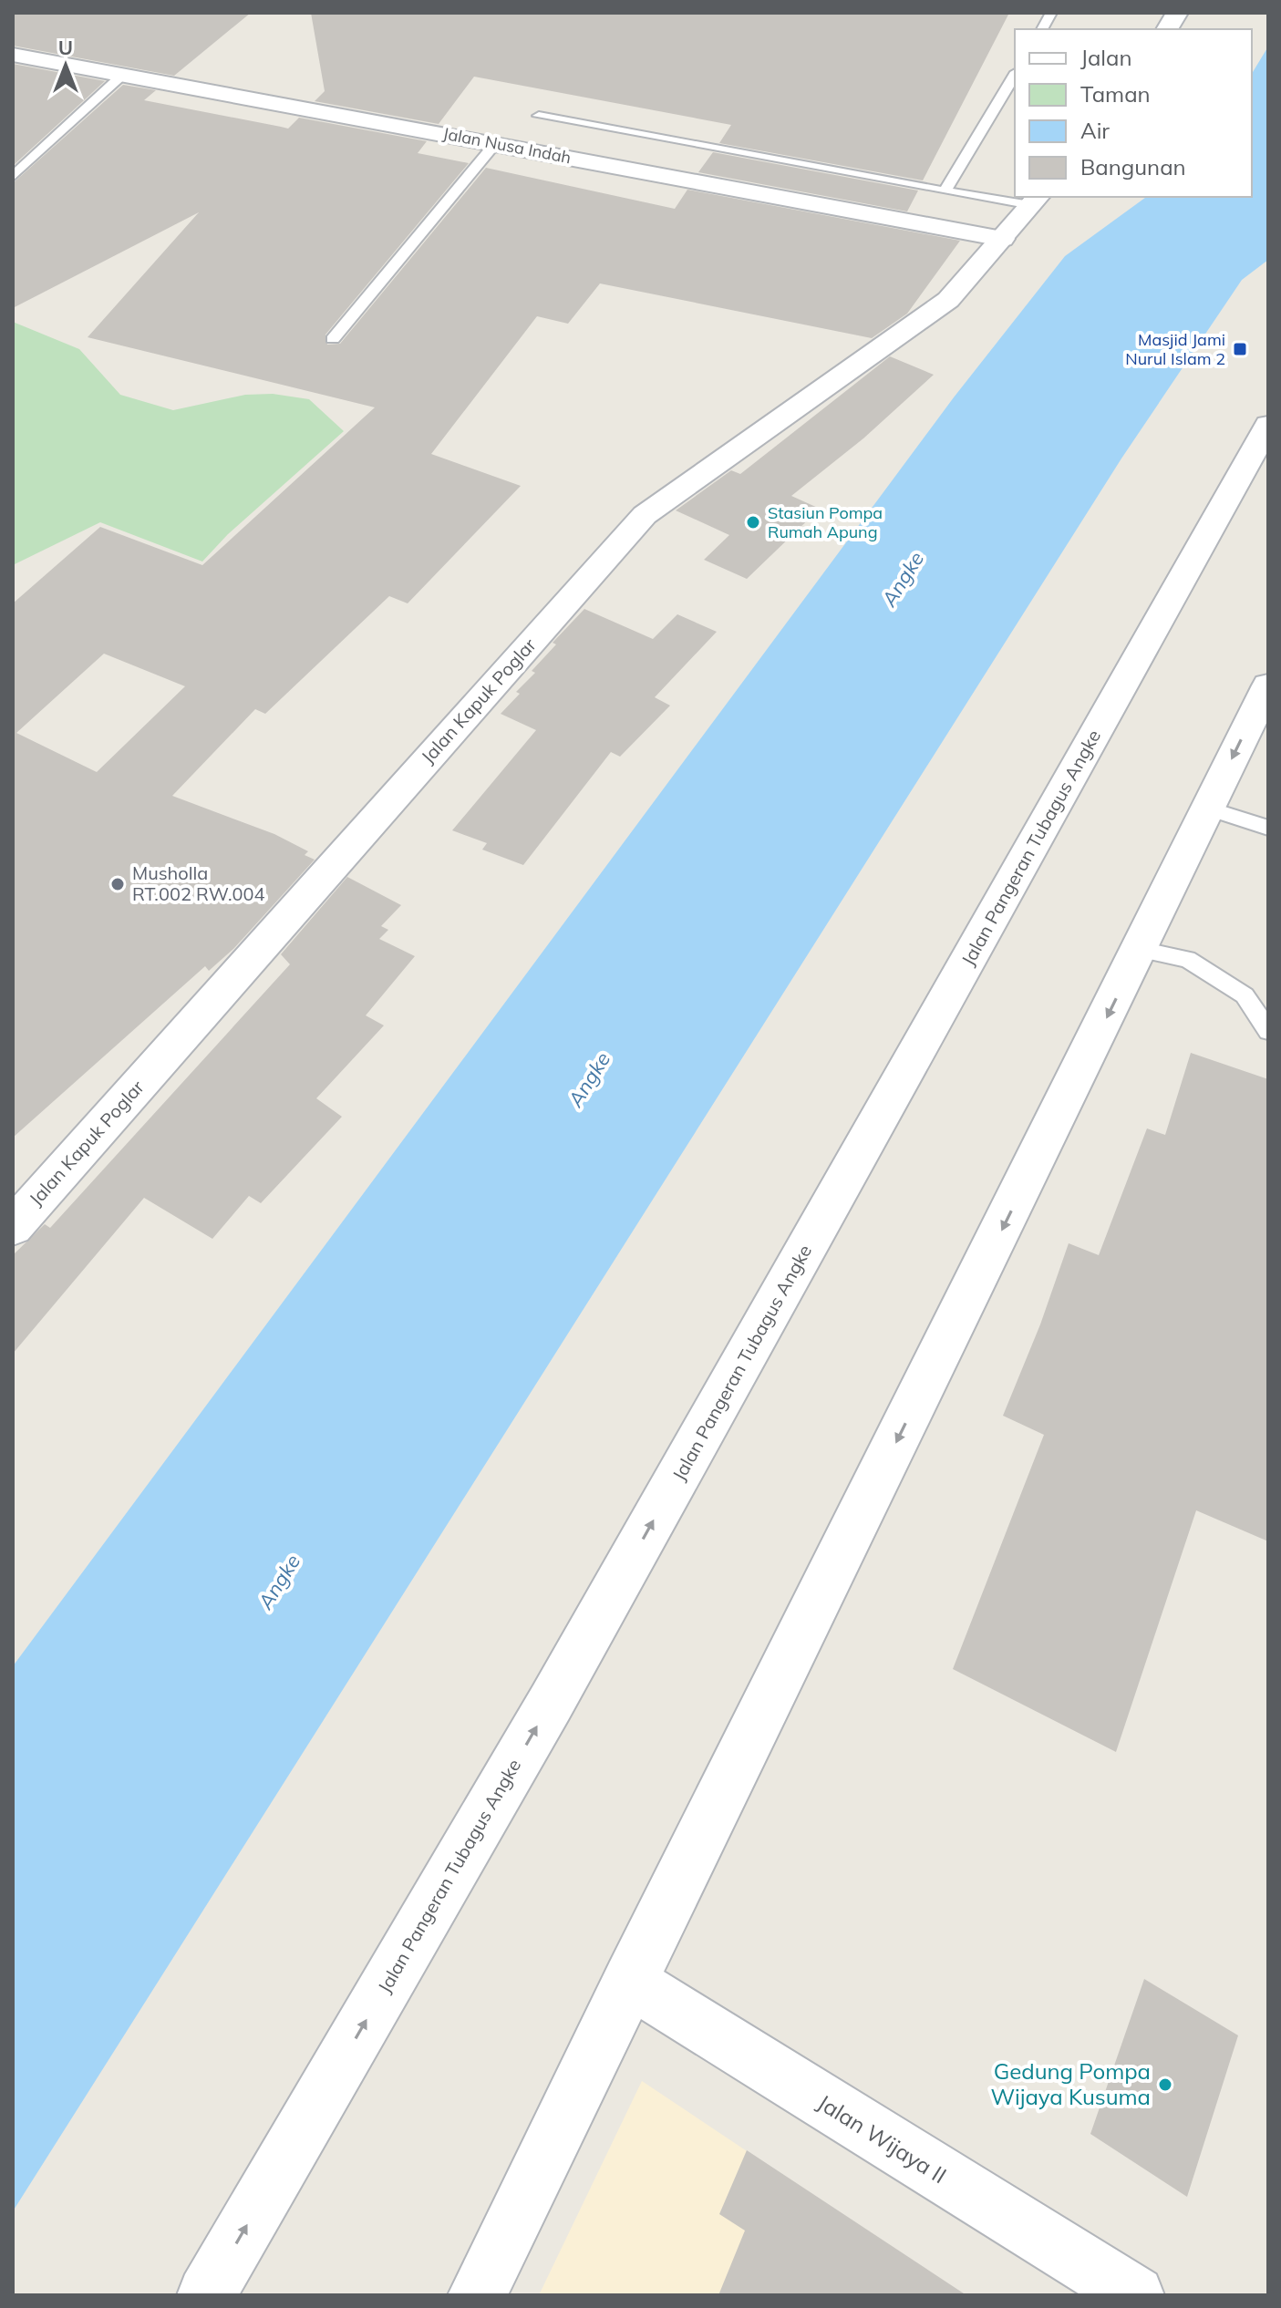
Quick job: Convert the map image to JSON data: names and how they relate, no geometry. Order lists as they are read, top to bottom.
{
  "streets": {
    "street": [
      "Jalan Nusa Indah",
      "Jalan Kapuk Poglar",
      "Jalan Pangeran Tubagus Angke",
      "Jalan Wijaya II"
    ]
  },
  "crossings": [
    ["Jalan Nusa Indah", "Jalan Kapuk Poglar"]
  ],
  "water": ["Angke"],
  "places": {
    "transit": ["Masjid Jami Nurul Islam 2"],
    "other": ["Stasiun Pompa Rumah Apung", "Musholla RT.002 RW.004", "Gedung Pompa Wijaya Kusuma"]
  },
  "legend": [
    "Jalan",
    "Taman",
    "Air",
    "Bangunan"
  ],
  "north": "top"
}
